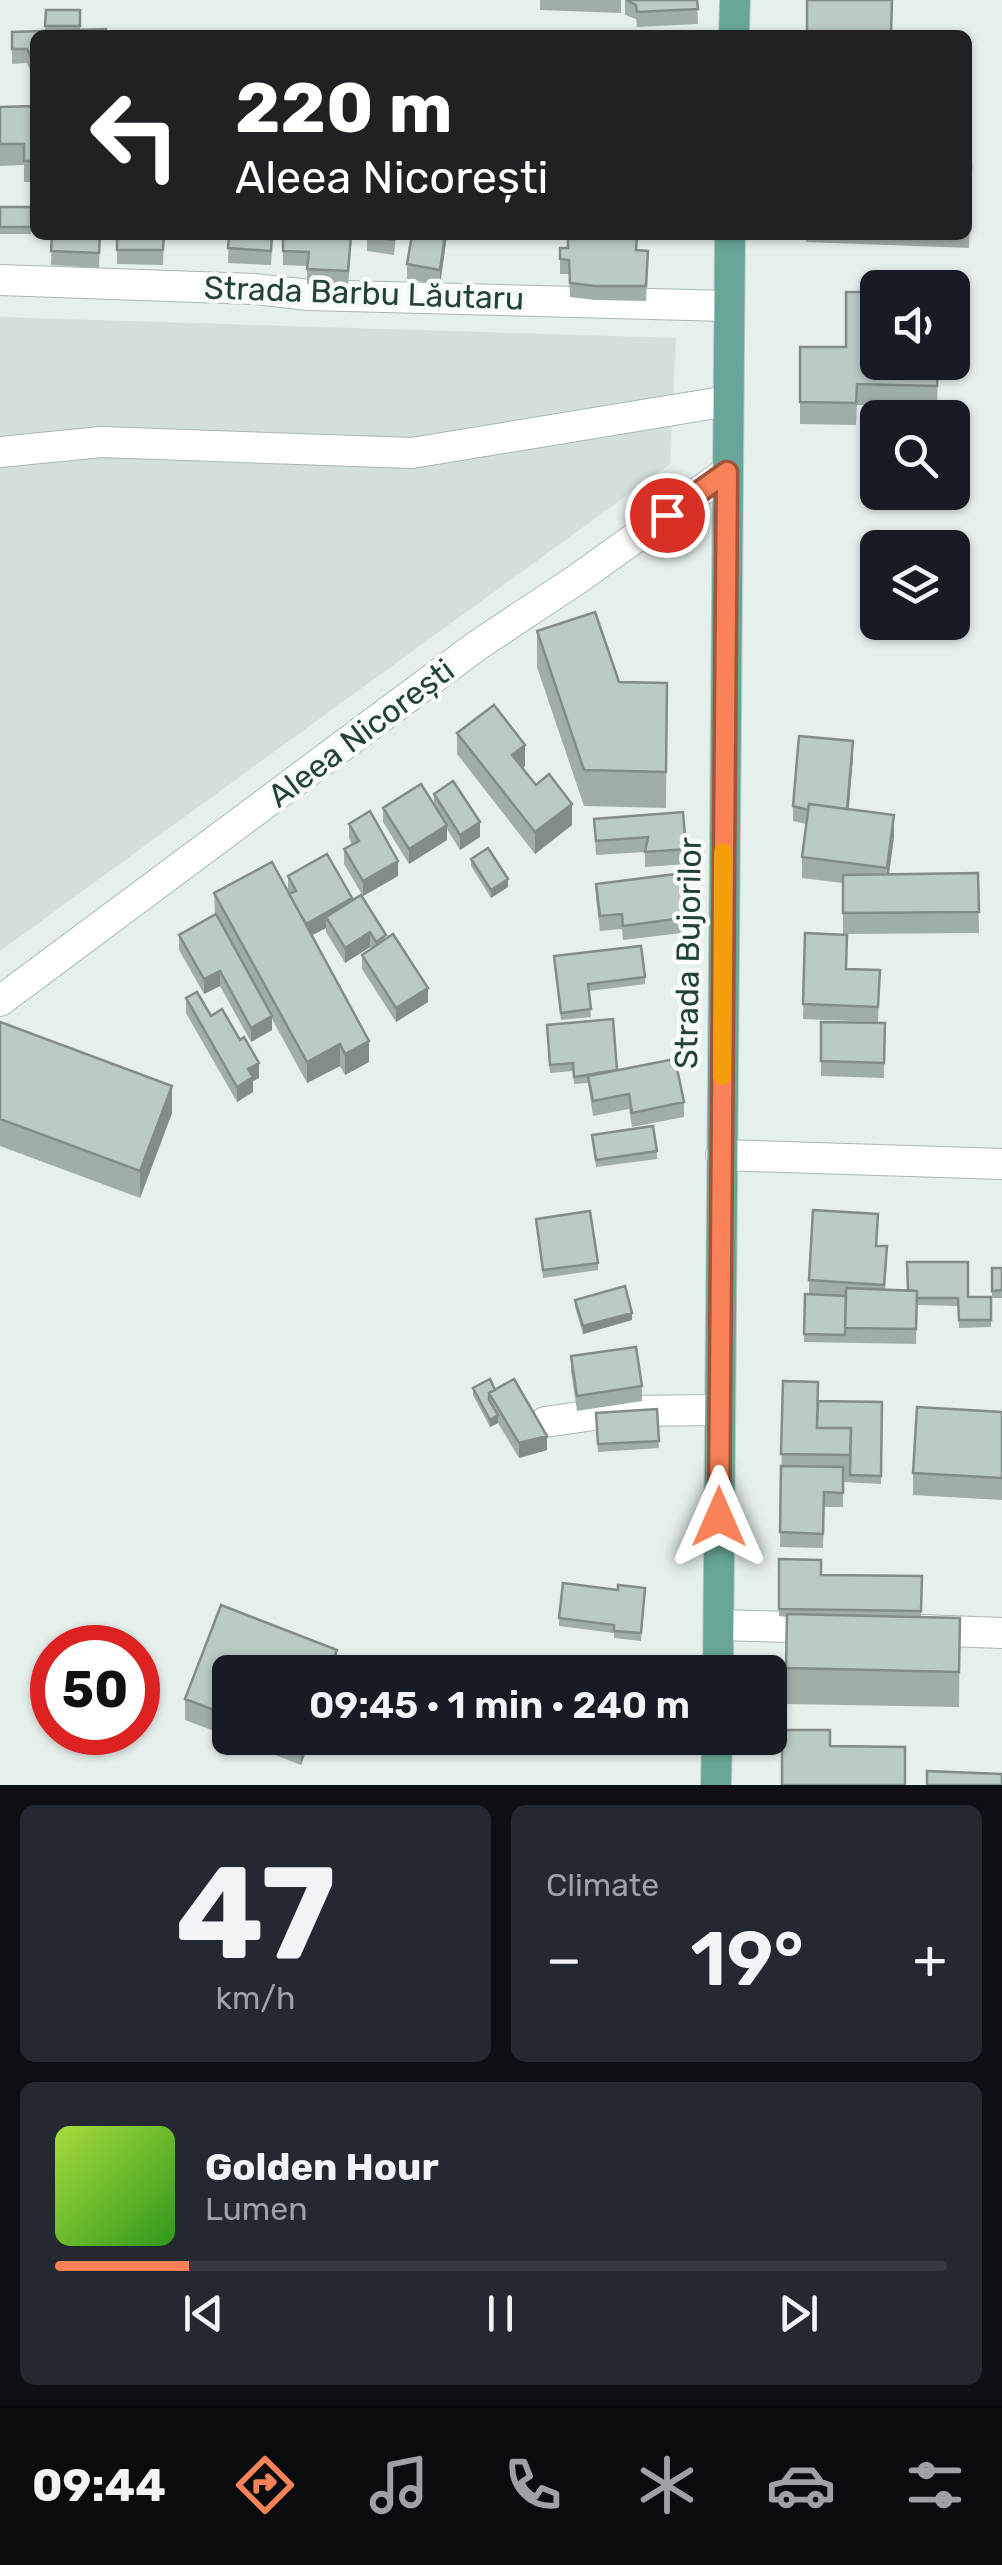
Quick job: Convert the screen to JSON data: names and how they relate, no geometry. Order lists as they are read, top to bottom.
{
  "streets": {
    "main road": ["Strada Bujorilor"],
    "street": ["Strada Barbu Lăutaru", "Aleea Nicorești"]
  },
  "crossings": [
    ["Strada Barbu Lăutaru", "Strada Bujorilor"],
    ["Aleea Nicorești", "Strada Bujorilor"]
  ],
  "page": {
    "turn": ["220 m", "Aleea Nicorești"],
    "limit": "50",
    "trip": "09:45 · 1 min · 240 m",
    "tile": [
      ["47", "km/h"],
      "Climate"
    ],
    "heat": ["−", "19°", "+"],
    "song": ["Golden Hour", "Lumen"],
    "tabs": "09:44"
  }
}
